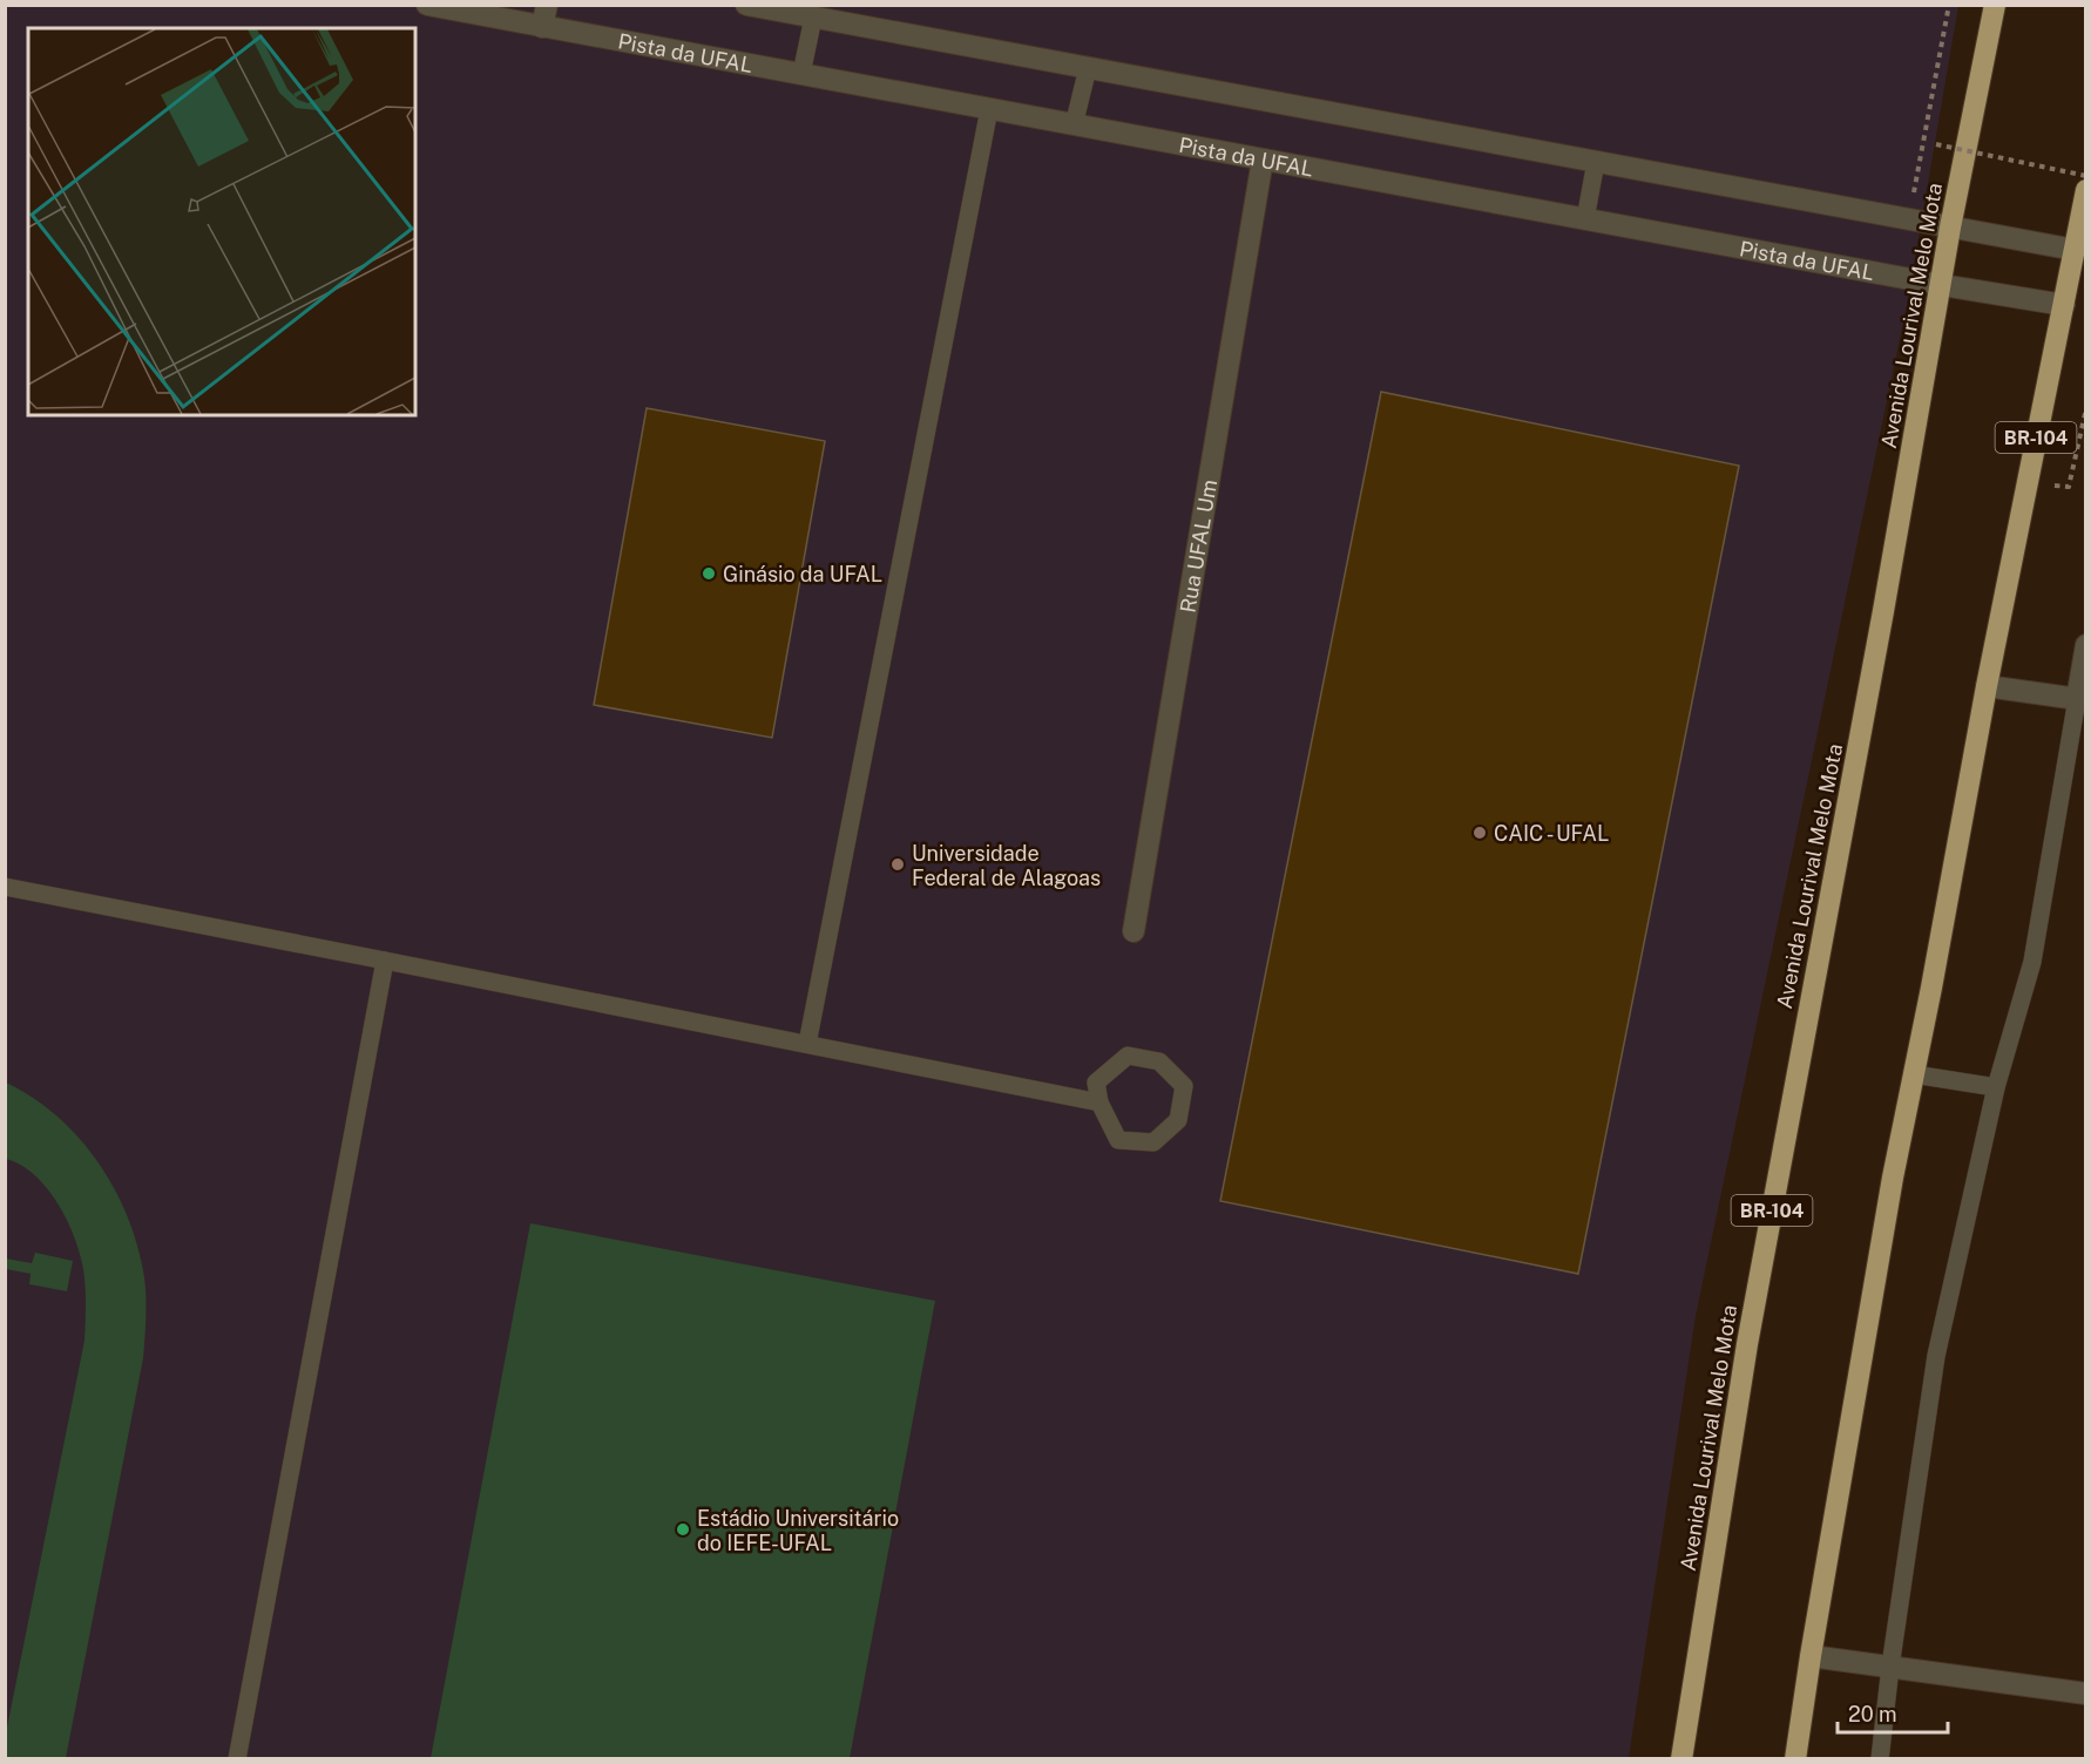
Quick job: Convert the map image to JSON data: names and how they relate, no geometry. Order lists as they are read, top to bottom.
{
  "streets": {
    "highway": ["Avenida Lourival Melo Mota", "BR-104"],
    "street": ["Pista da UFAL", "Rua UFAL Um"]
  },
  "crossings": [
    ["Pista da UFAL", "Avenida Lourival Melo Mota"],
    ["Pista da UFAL", "BR-104"],
    ["Pista da UFAL", "Rua UFAL Um"]
  ],
  "places": [
    "Ginásio da UFAL",
    "CAIC - UFAL",
    "Universidade Federal de Alagoas",
    "Estádio Universitário do IEFE-UFAL"
  ],
  "scale_bar": "20 m"
}
